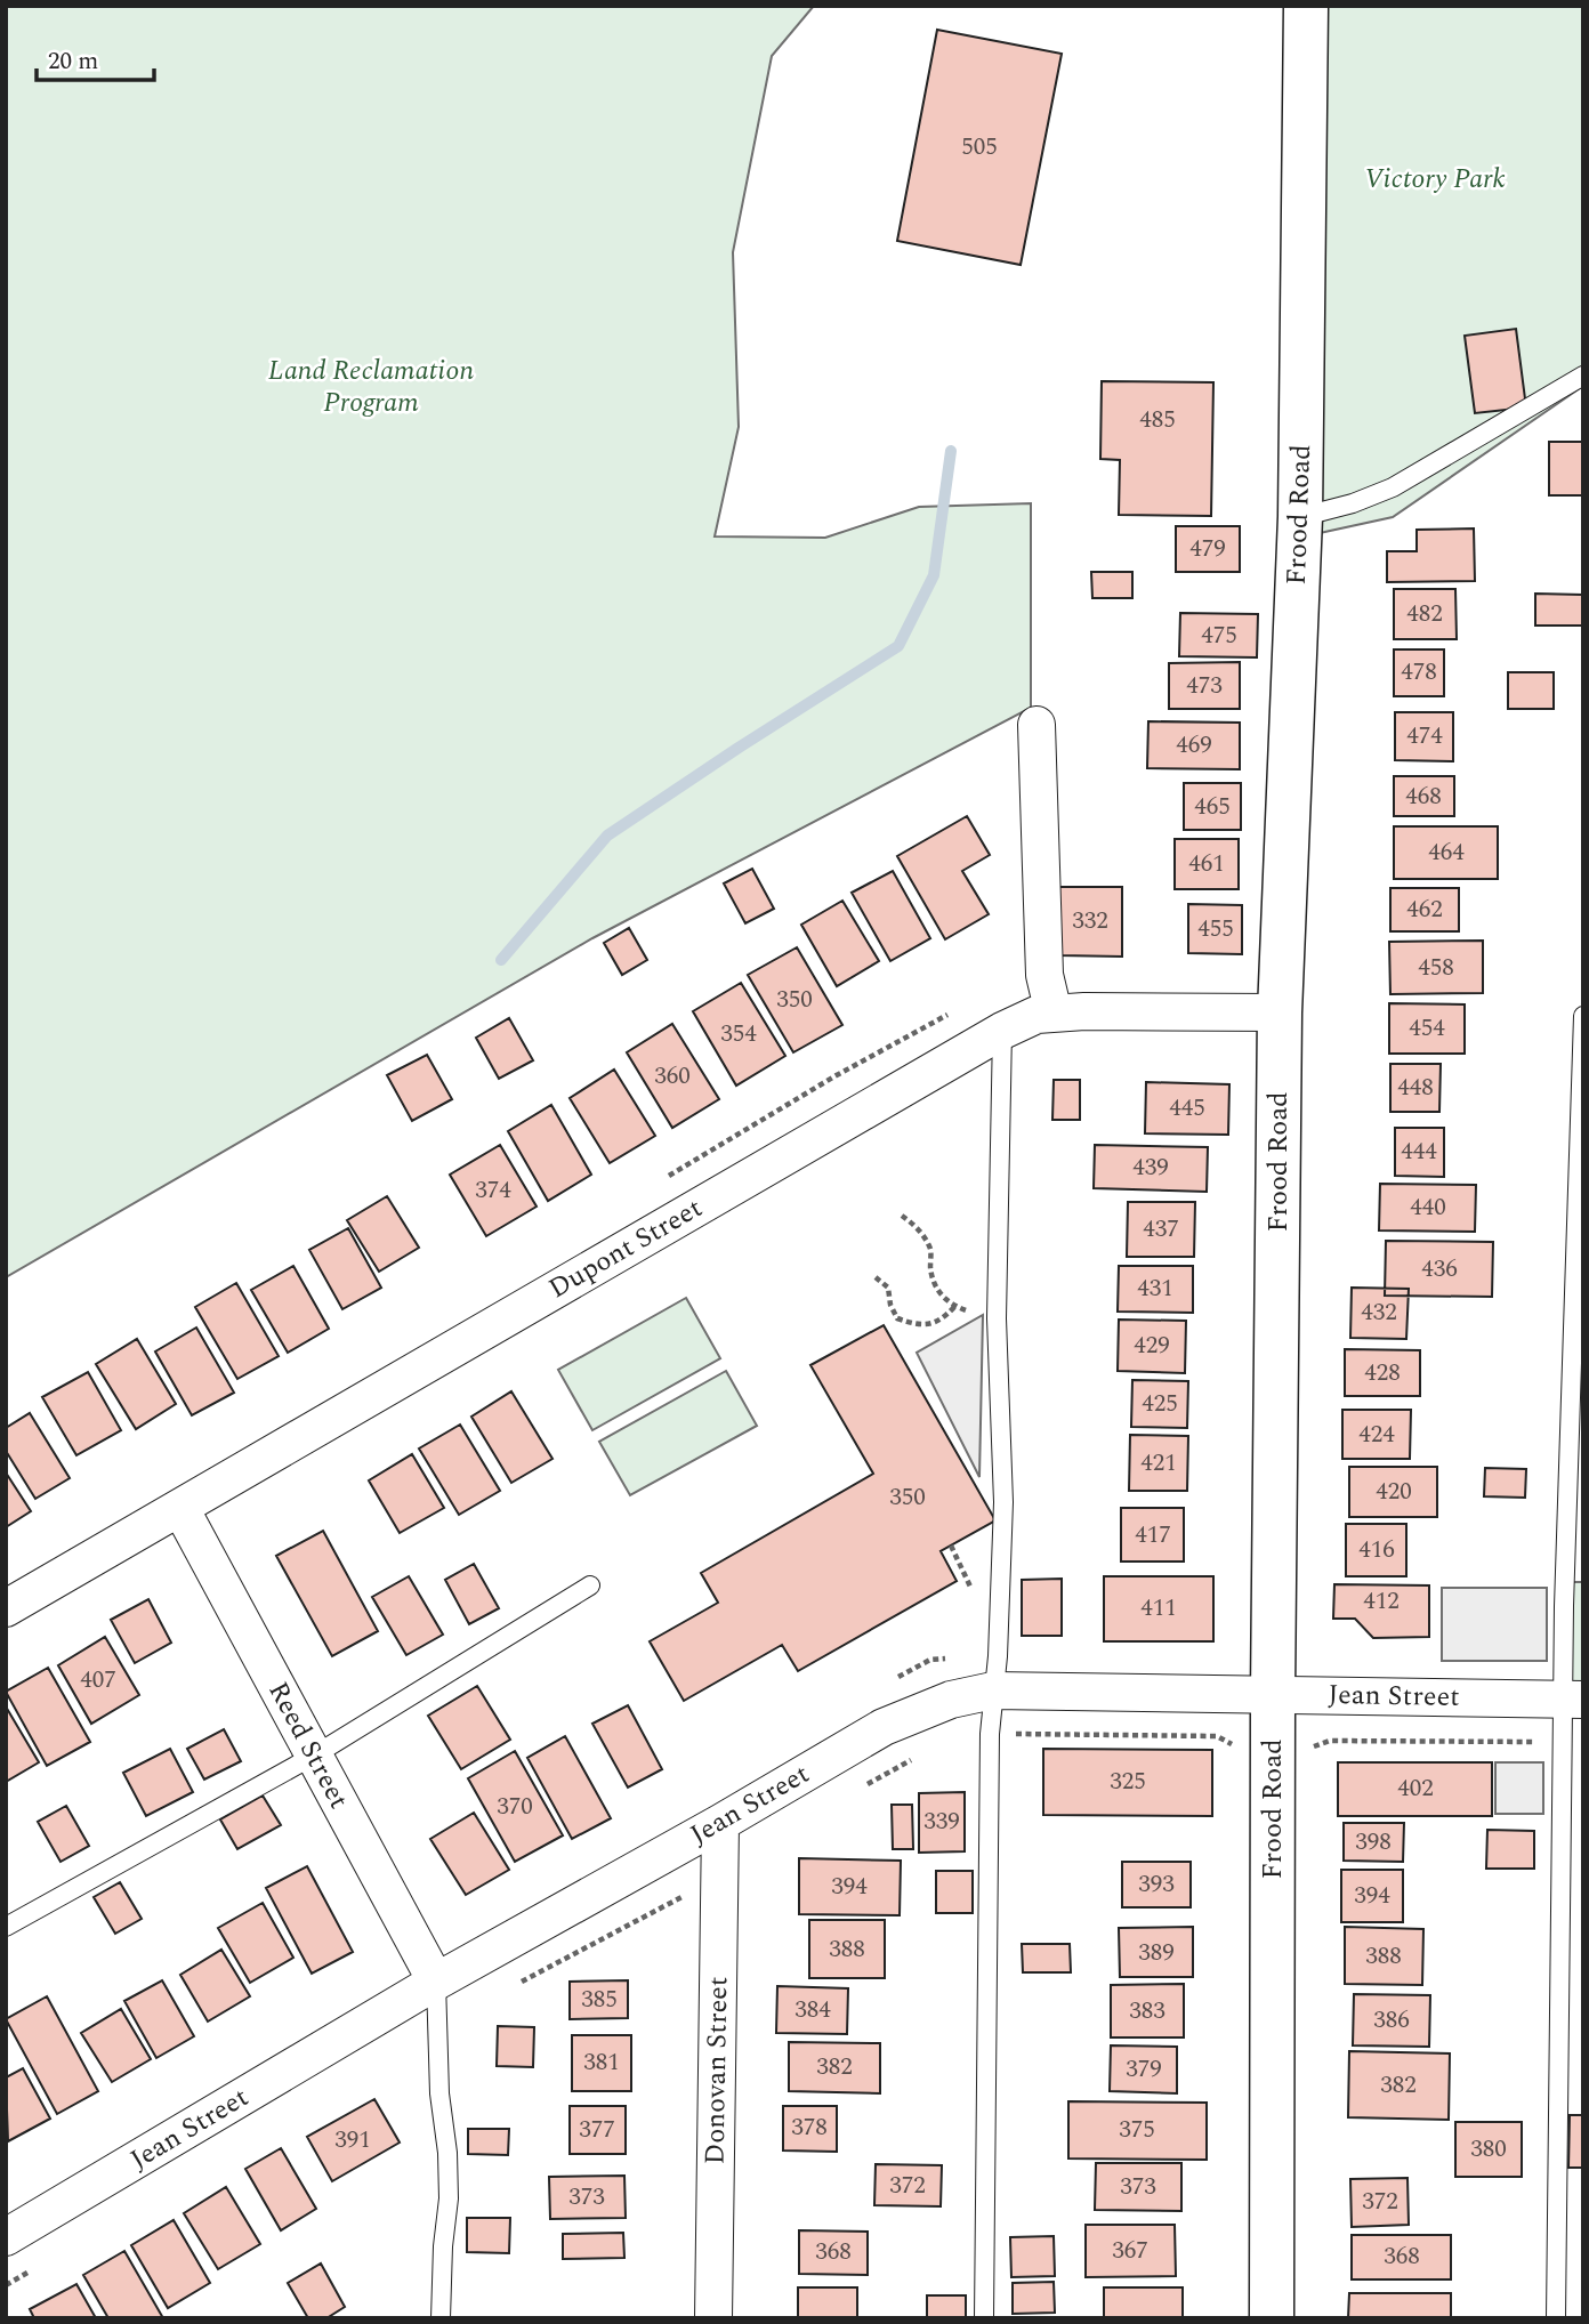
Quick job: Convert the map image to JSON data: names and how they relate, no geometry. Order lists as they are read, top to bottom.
{
  "streets": {
    "street": [
      "Frood Road",
      "Dupont Street",
      "Jean Street",
      "Reed Street",
      "Donovan Street"
    ]
  },
  "crossings": [
    ["Frood Road", "Dupont Street"],
    ["Frood Road", "Jean Street"],
    ["Dupont Street", "Reed Street"],
    ["Jean Street", "Reed Street"],
    ["Jean Street", "Donovan Street"]
  ],
  "parks": ["Victory Park", "Land Reclamation Program"],
  "house_numbers": [
    "505",
    "485",
    "479",
    "482",
    "475",
    "478",
    "473",
    "474",
    "469",
    "468",
    "465",
    "464",
    "461",
    "462",
    "332",
    "455",
    "458",
    "350",
    "454",
    "354",
    "360",
    "448",
    "445",
    "444",
    "439",
    "374",
    "440",
    "437",
    "436",
    "431",
    "432",
    "429",
    "428",
    "425",
    "424",
    "421",
    "420",
    "350",
    "417",
    "416",
    "412",
    "411",
    "407",
    "325",
    "402",
    "370",
    "339",
    "398",
    "393",
    "394",
    "394",
    "388",
    "389",
    "388",
    "385",
    "384",
    "383",
    "386",
    "381",
    "382",
    "379",
    "382",
    "378",
    "377",
    "375",
    "391",
    "380",
    "372",
    "373",
    "373",
    "372",
    "367",
    "368",
    "368"
  ],
  "scale_bar": "20 m"
}
